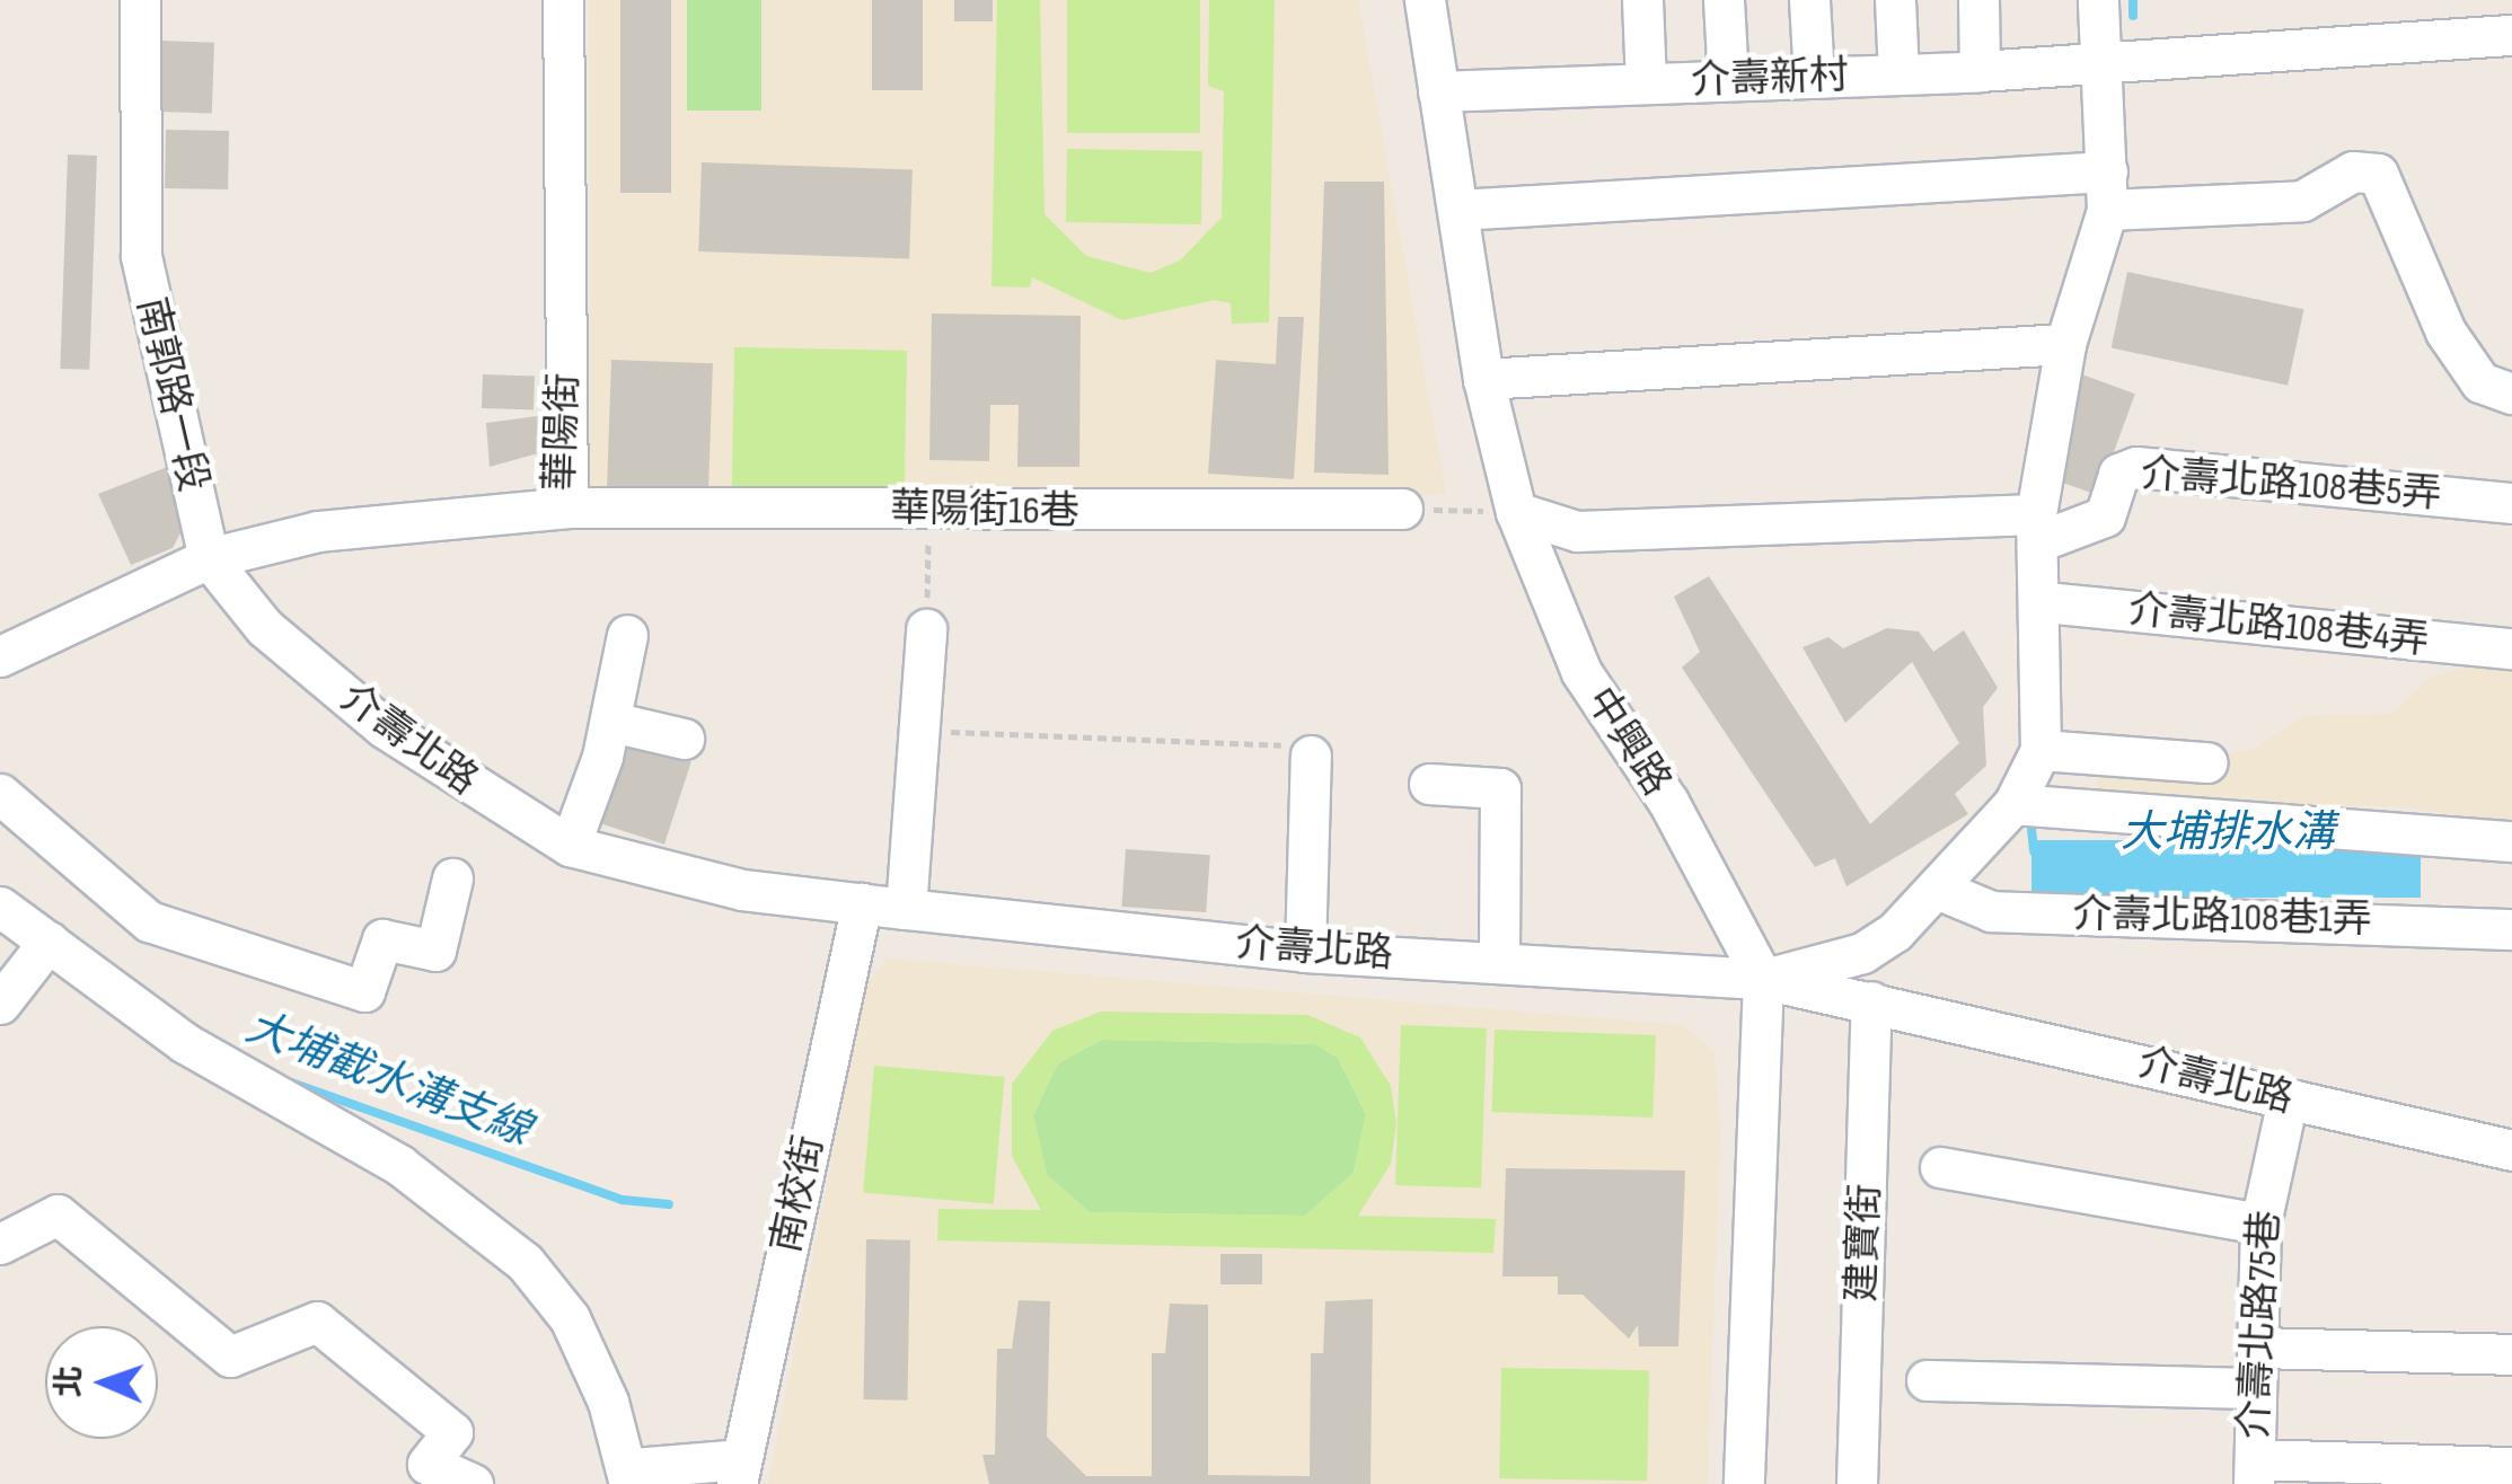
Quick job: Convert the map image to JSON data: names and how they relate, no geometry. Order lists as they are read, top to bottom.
{
  "streets": {
    "street": [
      "介壽新村",
      "南郭路一段",
      "華陽街",
      "介壽北路108巷5弄",
      "華陽街16巷",
      "介壽北路108巷4弄",
      "介壽北路",
      "中興路",
      "介壽北路108巷1弄",
      "南校街",
      "建寶街",
      "介壽北路75巷"
    ]
  },
  "crossings": [
    ["介壽新村", "中興路"],
    ["南郭路一段", "華陽街"],
    ["南郭路一段", "介壽北路"],
    ["華陽街", "華陽街16巷"],
    ["華陽街", "介壽北路"],
    ["介壽北路", "中興路"],
    ["介壽北路", "南校街"],
    ["介壽北路", "建寶街"],
    ["介壽北路", "介壽北路75巷"]
  ],
  "water": ["大埔排水溝", "大埔截水溝支線"],
  "north": "left"
}
